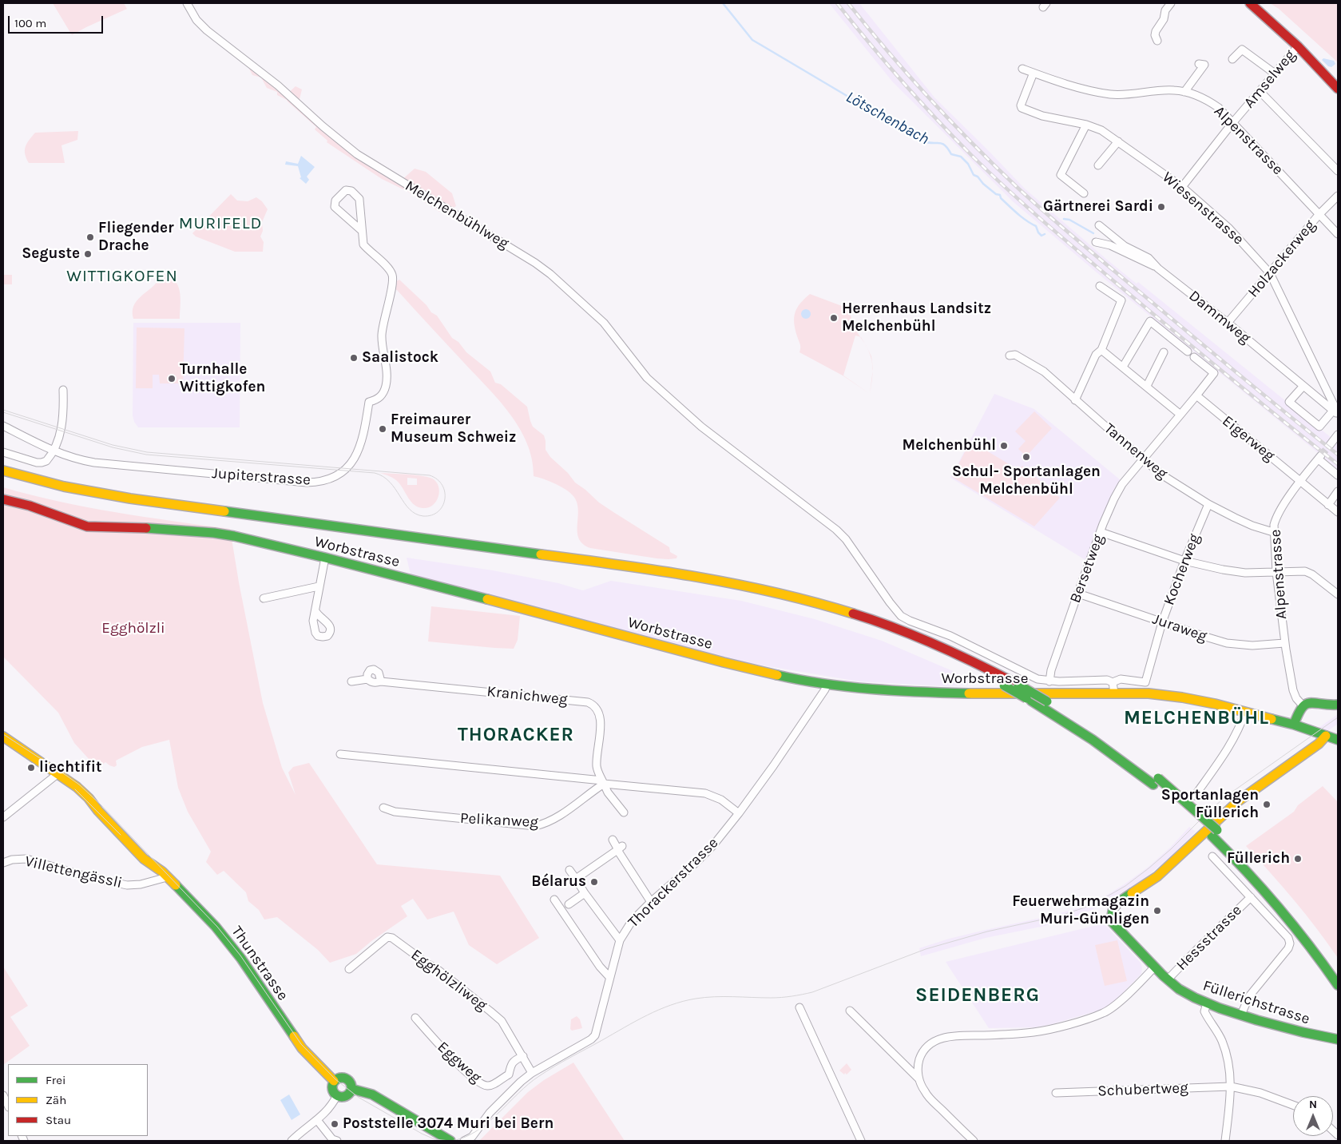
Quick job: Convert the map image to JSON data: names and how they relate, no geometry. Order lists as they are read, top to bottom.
{
  "streets": {
    "main road": ["Worbstrasse", "Thunstrasse", "Füllerichstrasse"],
    "street": [
      "Amselweg",
      "Alpenstrasse",
      "Wiesenstrasse",
      "Melchenbühlweg",
      "Holzackerweg",
      "Dammweg",
      "Eigerweg",
      "Tannenweg",
      "Jupiterstrasse",
      "Bersetweg",
      "Kocherweg",
      "Juraweg",
      "Kranichweg",
      "Pelikanweg",
      "Villettengässli",
      "Thorackerstrasse",
      "Hessstrasse",
      "Egghölzliweg",
      "Eggweg",
      "Schubertweg"
    ]
  },
  "crossings": [
    ["Amselweg", "Alpenstrasse"],
    ["Amselweg", "Wiesenstrasse"],
    ["Alpenstrasse", "Wiesenstrasse"],
    ["Alpenstrasse", "Holzackerweg"],
    ["Alpenstrasse", "Eigerweg"],
    ["Alpenstrasse", "Tannenweg"],
    ["Alpenstrasse", "Juraweg"],
    ["Wiesenstrasse", "Holzackerweg"],
    ["Wiesenstrasse", "Dammweg"],
    ["Melchenbühlweg", "Bersetweg"],
    ["Holzackerweg", "Dammweg"],
    ["Tannenweg", "Bersetweg"],
    ["Tannenweg", "Kocherweg"],
    ["Worbstrasse", "Thorackerstrasse"],
    ["Worbstrasse", "Füllerichstrasse"],
    ["Bersetweg", "Juraweg"],
    ["Kocherweg", "Juraweg"],
    ["Kranichweg", "Pelikanweg"],
    ["Villettengässli", "Thunstrasse"],
    ["Thorackerstrasse", "Egghölzliweg"],
    ["Hessstrasse", "Füllerichstrasse"],
    ["Egghölzliweg", "Eggweg"]
  ],
  "districts": [
    "MURIFELD",
    "WITTIGKOFEN",
    "MELCHENBÜHL",
    "THORACKER",
    "SEIDENBERG"
  ],
  "water": ["Lötschenbach"],
  "parks": ["Egghölzli"],
  "places": [
    "Gärtnerei Sardi",
    "Fliegender Drache",
    "Seguste",
    "Herrenhaus Landsitz Melchenbühl",
    "Saalistock",
    "Turnhalle Wittigkofen",
    "Freimaurer Museum Schweiz",
    "Melchenbühl",
    "Schul- Sportanlagen Melchenbühl",
    "liechtifit",
    "Sportanlagen Füllerich",
    "Füllerich",
    "Bélarus",
    "Feuerwehrmagazin Muri-Gümligen",
    "Poststelle 3074 Muri bei Bern"
  ],
  "legend": ["Frei", "Zäh", "Stau"],
  "scale_bar": "100 m",
  "north": "top"
}
